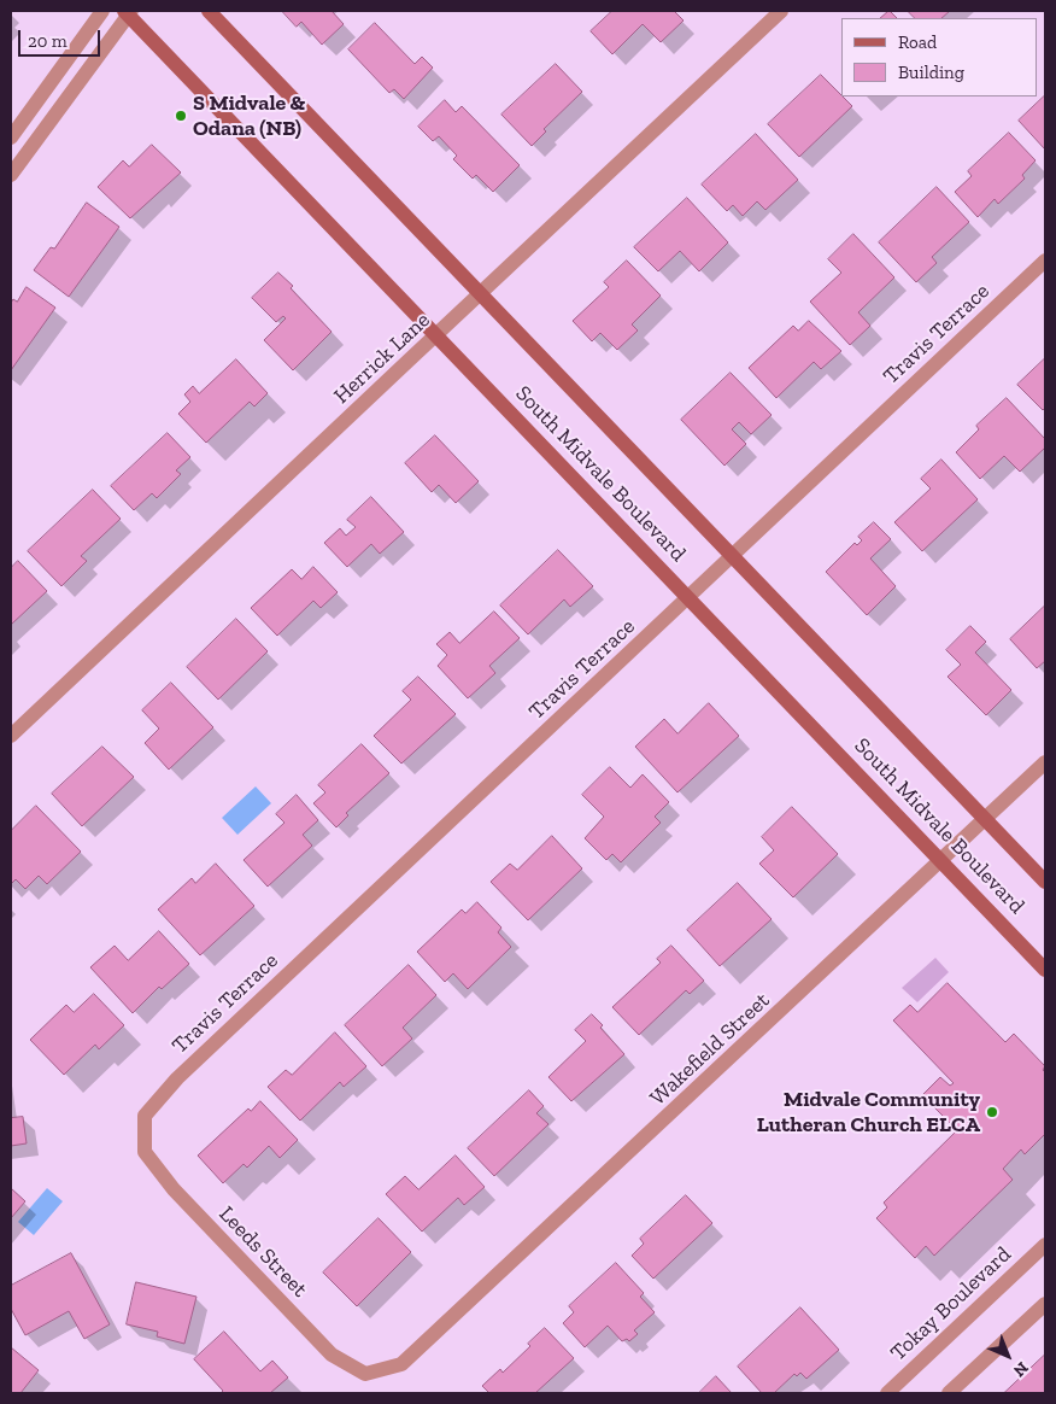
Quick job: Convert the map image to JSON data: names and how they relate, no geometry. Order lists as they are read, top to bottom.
{
  "streets": {
    "main road": ["South Midvale Boulevard"],
    "street": [
      "Travis Terrace",
      "Herrick Lane",
      "Wakefield Street",
      "Leeds Street",
      "Tokay Boulevard"
    ]
  },
  "crossings": [
    ["Travis Terrace", "South Midvale Boulevard"],
    ["Travis Terrace", "Leeds Street"],
    ["Herrick Lane", "South Midvale Boulevard"],
    ["South Midvale Boulevard", "Wakefield Street"],
    ["Wakefield Street", "Leeds Street"]
  ],
  "places": ["S Midvale & Odana (NB)", "Midvale Community Lutheran Church ELCA"],
  "legend": ["Road", "Building"],
  "scale_bar": "20 m",
  "north": "bottom right"
}
